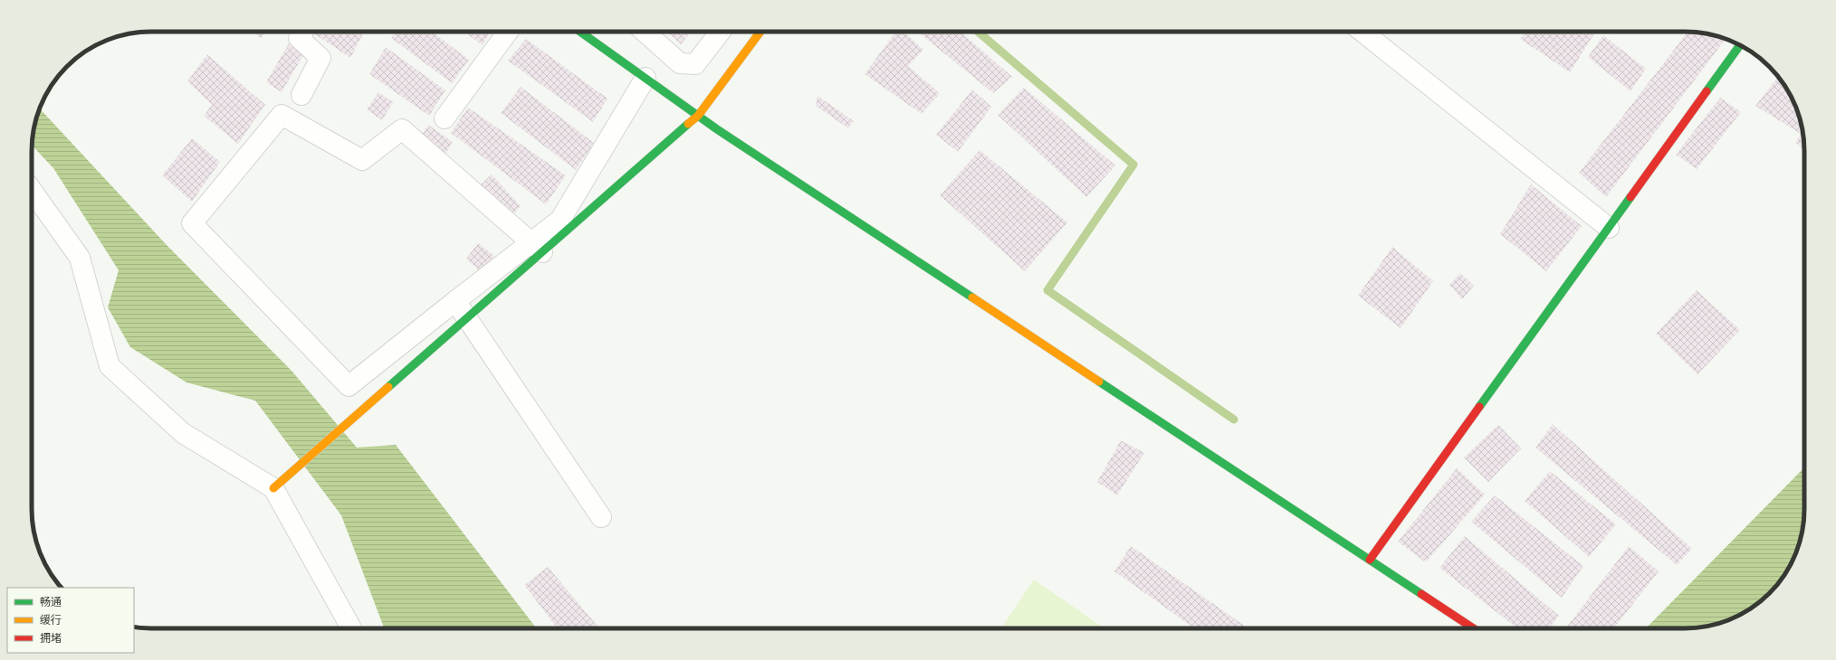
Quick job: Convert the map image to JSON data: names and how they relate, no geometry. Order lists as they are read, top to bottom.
{
  "legend": ["畅通", "缓行", "拥堵"]
}
